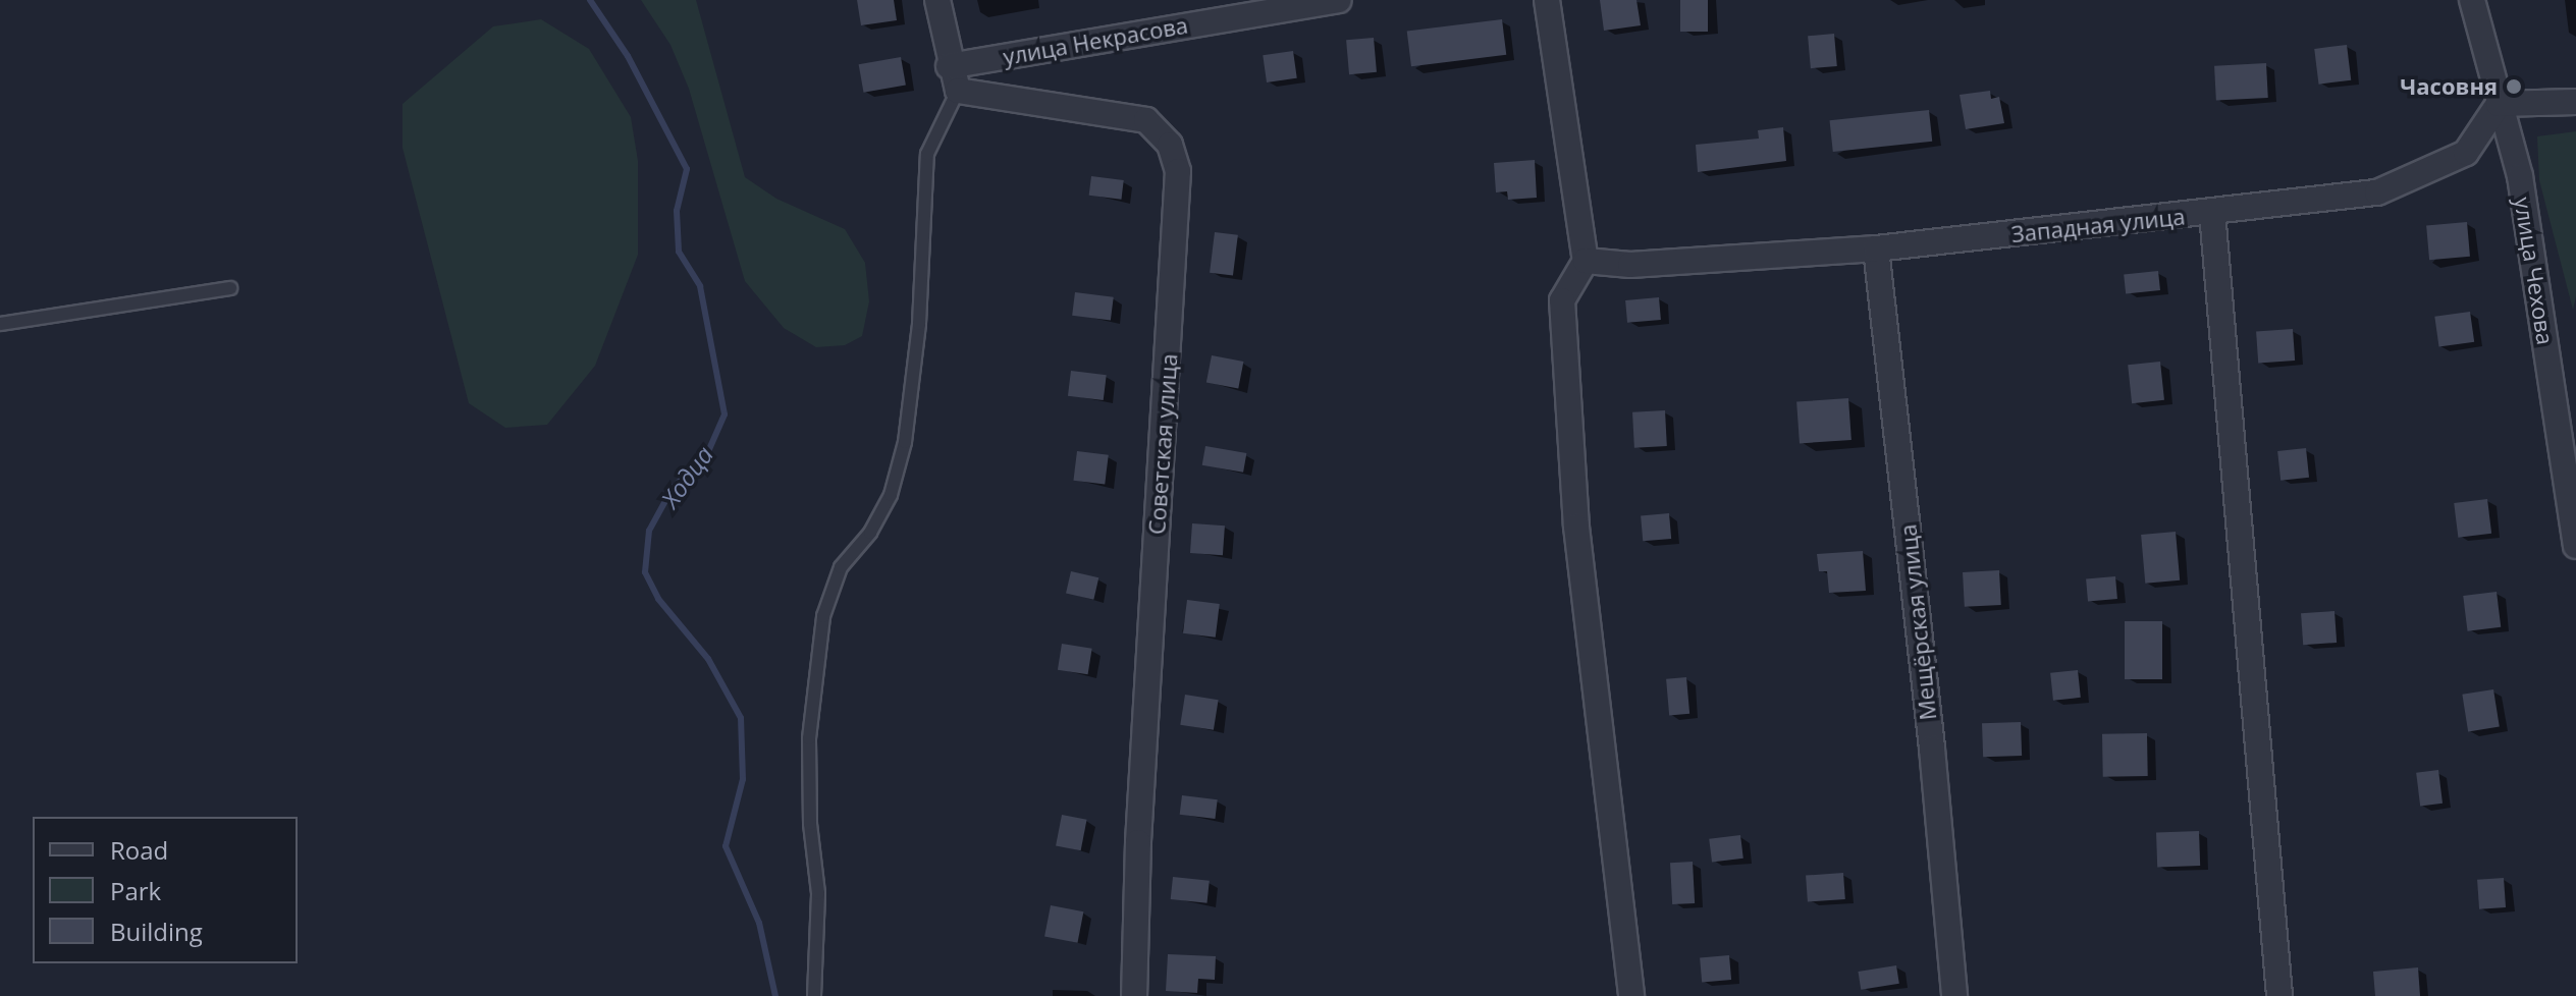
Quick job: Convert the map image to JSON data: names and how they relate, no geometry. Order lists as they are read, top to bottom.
{
  "streets": {
    "street": [
      "улица Некрасова",
      "Западная улица",
      "улица Чехова",
      "Советская улица",
      "Мещёрская улица"
    ]
  },
  "crossings": [
    ["Западная улица", "улица Чехова"],
    ["Западная улица", "Мещёрская улица"]
  ],
  "water": ["Ходца"],
  "places": ["Часовня"],
  "legend": ["Road", "Park", "Building"]
}
